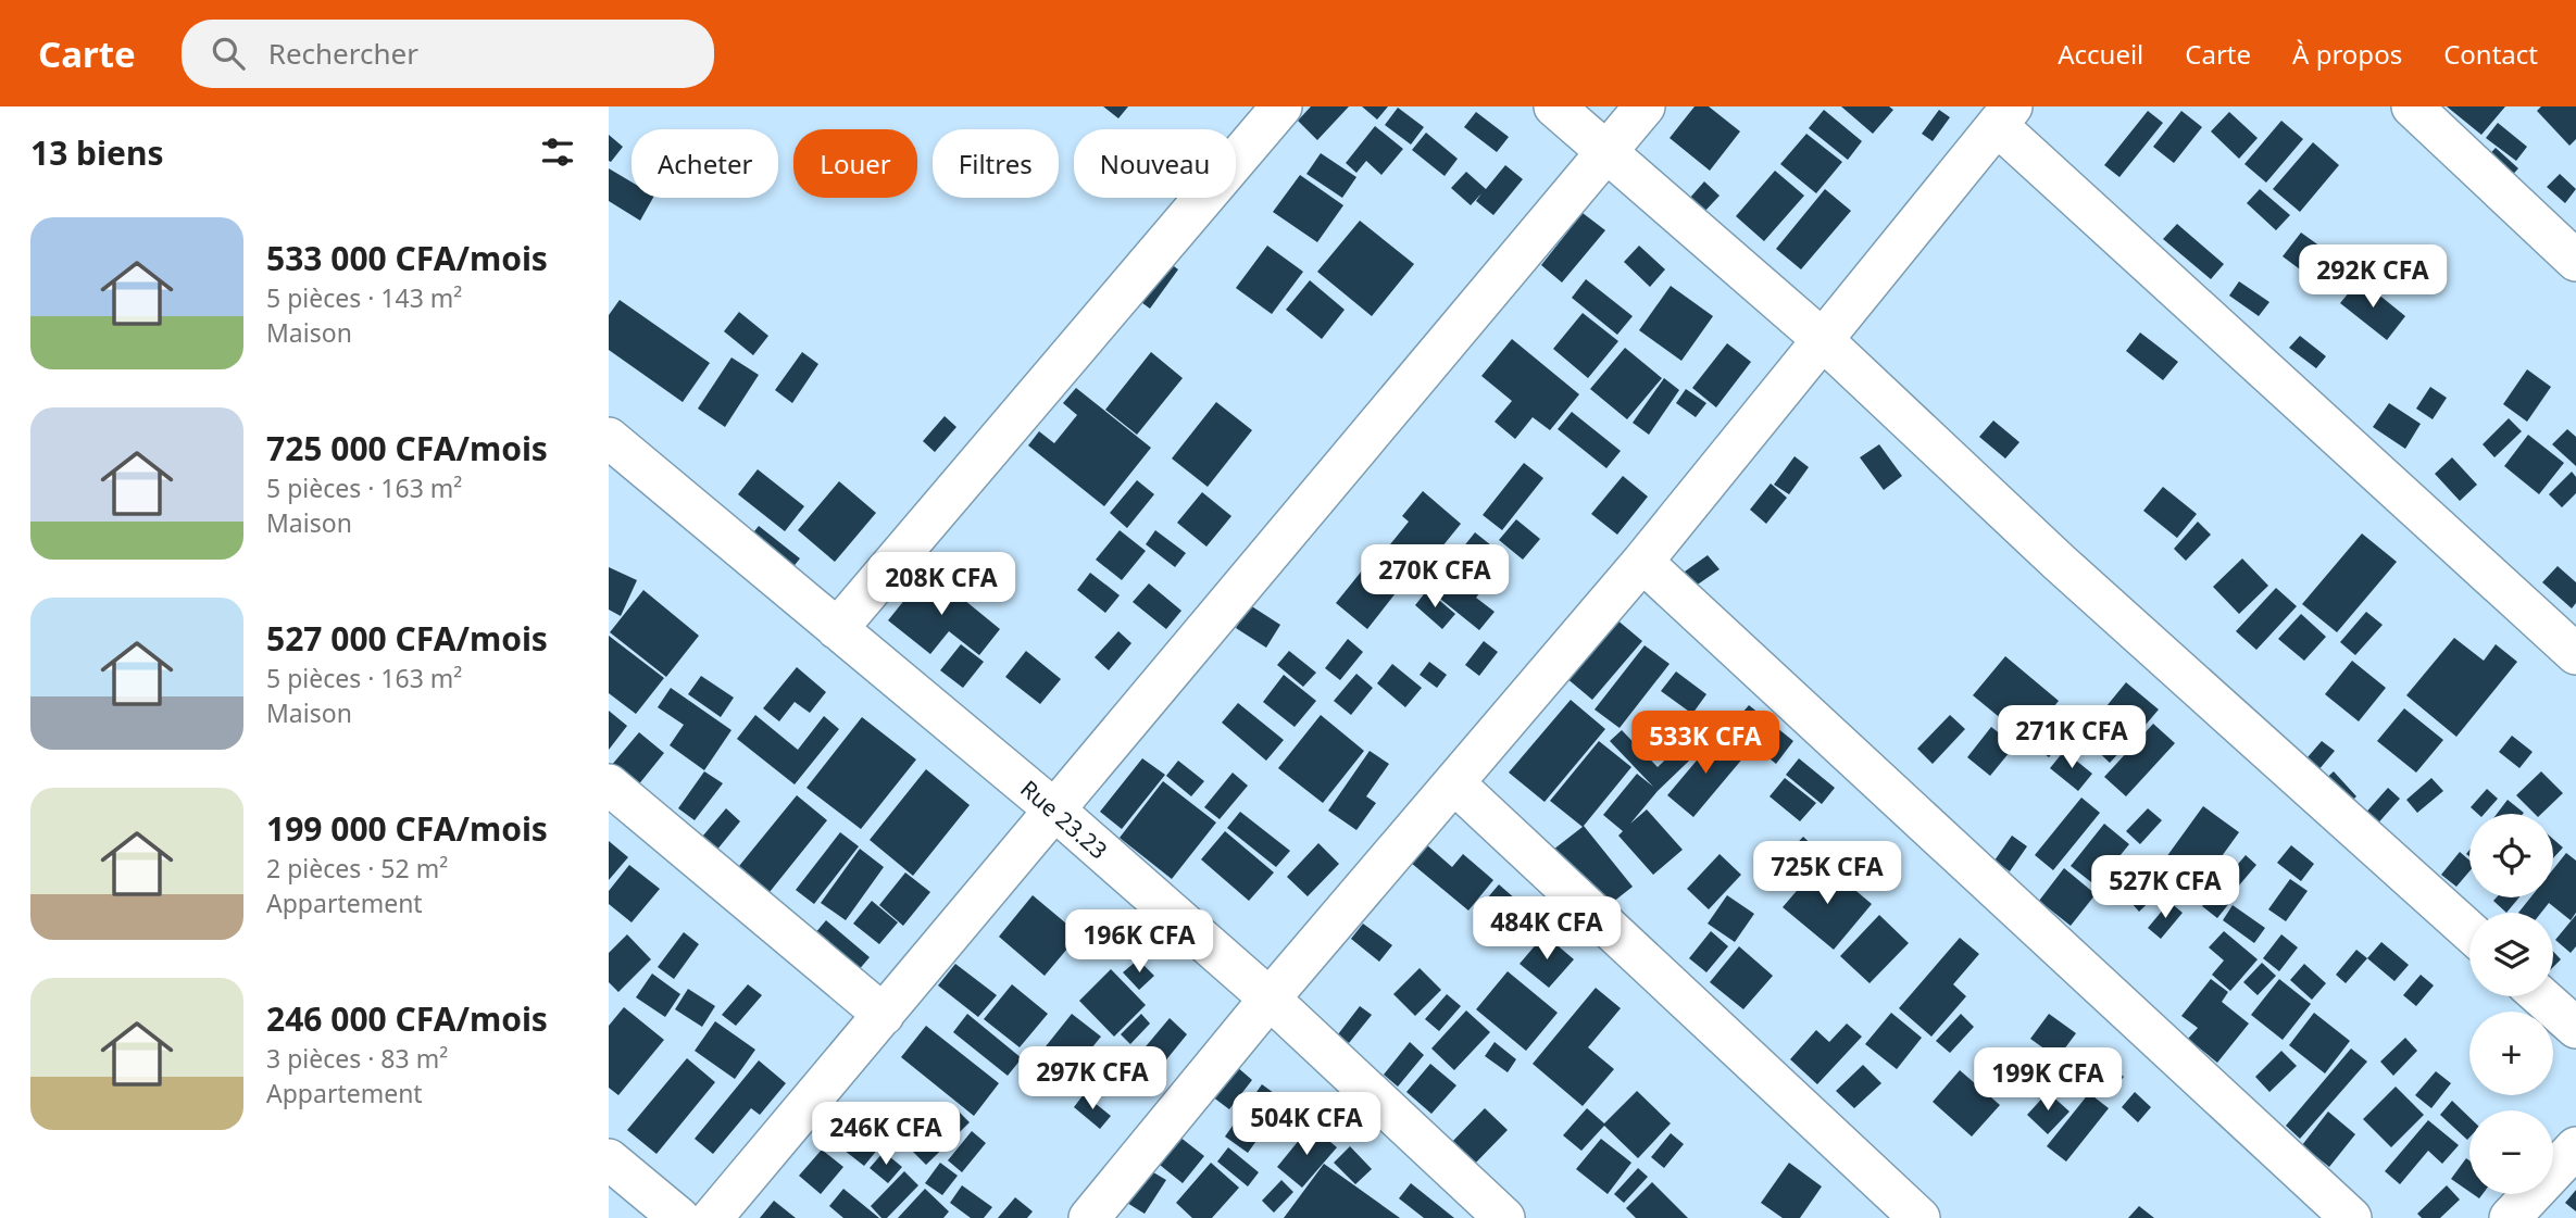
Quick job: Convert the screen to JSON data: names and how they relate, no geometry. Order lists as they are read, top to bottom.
{
  "streets": {
    "street": ["Rue 23.23"]
  },
  "page": {
    "header": "Carte",
    "search": "Rechercher",
    "nav": [
      "Accueil",
      "Carte",
      "À propos",
      "Contact"
    ],
    "heading": "13 biens",
    "chip": [
      "Acheter",
      "Louer",
      "Filtres",
      "Nouveau"
    ],
    "list": [
      {
        "name": "533 000 CFA/mois",
        "note": "5 pièces · 143 m² · Maison"
      },
      {
        "name": "725 000 CFA/mois",
        "note": "5 pièces · 163 m² · Maison"
      },
      {
        "name": "527 000 CFA/mois",
        "note": "5 pièces · 163 m² · Maison"
      },
      {
        "name": "199 000 CFA/mois",
        "note": "2 pièces · 52 m² · Appartement"
      },
      {
        "name": "246 000 CFA/mois",
        "note": "3 pièces · 83 m² · Appartement"
      }
    ],
    "price": [
      "292K CFA",
      "270K CFA",
      "208K CFA",
      "271K CFA",
      "533K CFA",
      "725K CFA",
      "527K CFA",
      "484K CFA",
      "196K CFA",
      "297K CFA",
      "199K CFA",
      "504K CFA",
      "246K CFA"
    ],
    "map_buttons": ["+", "−"]
  }
}
